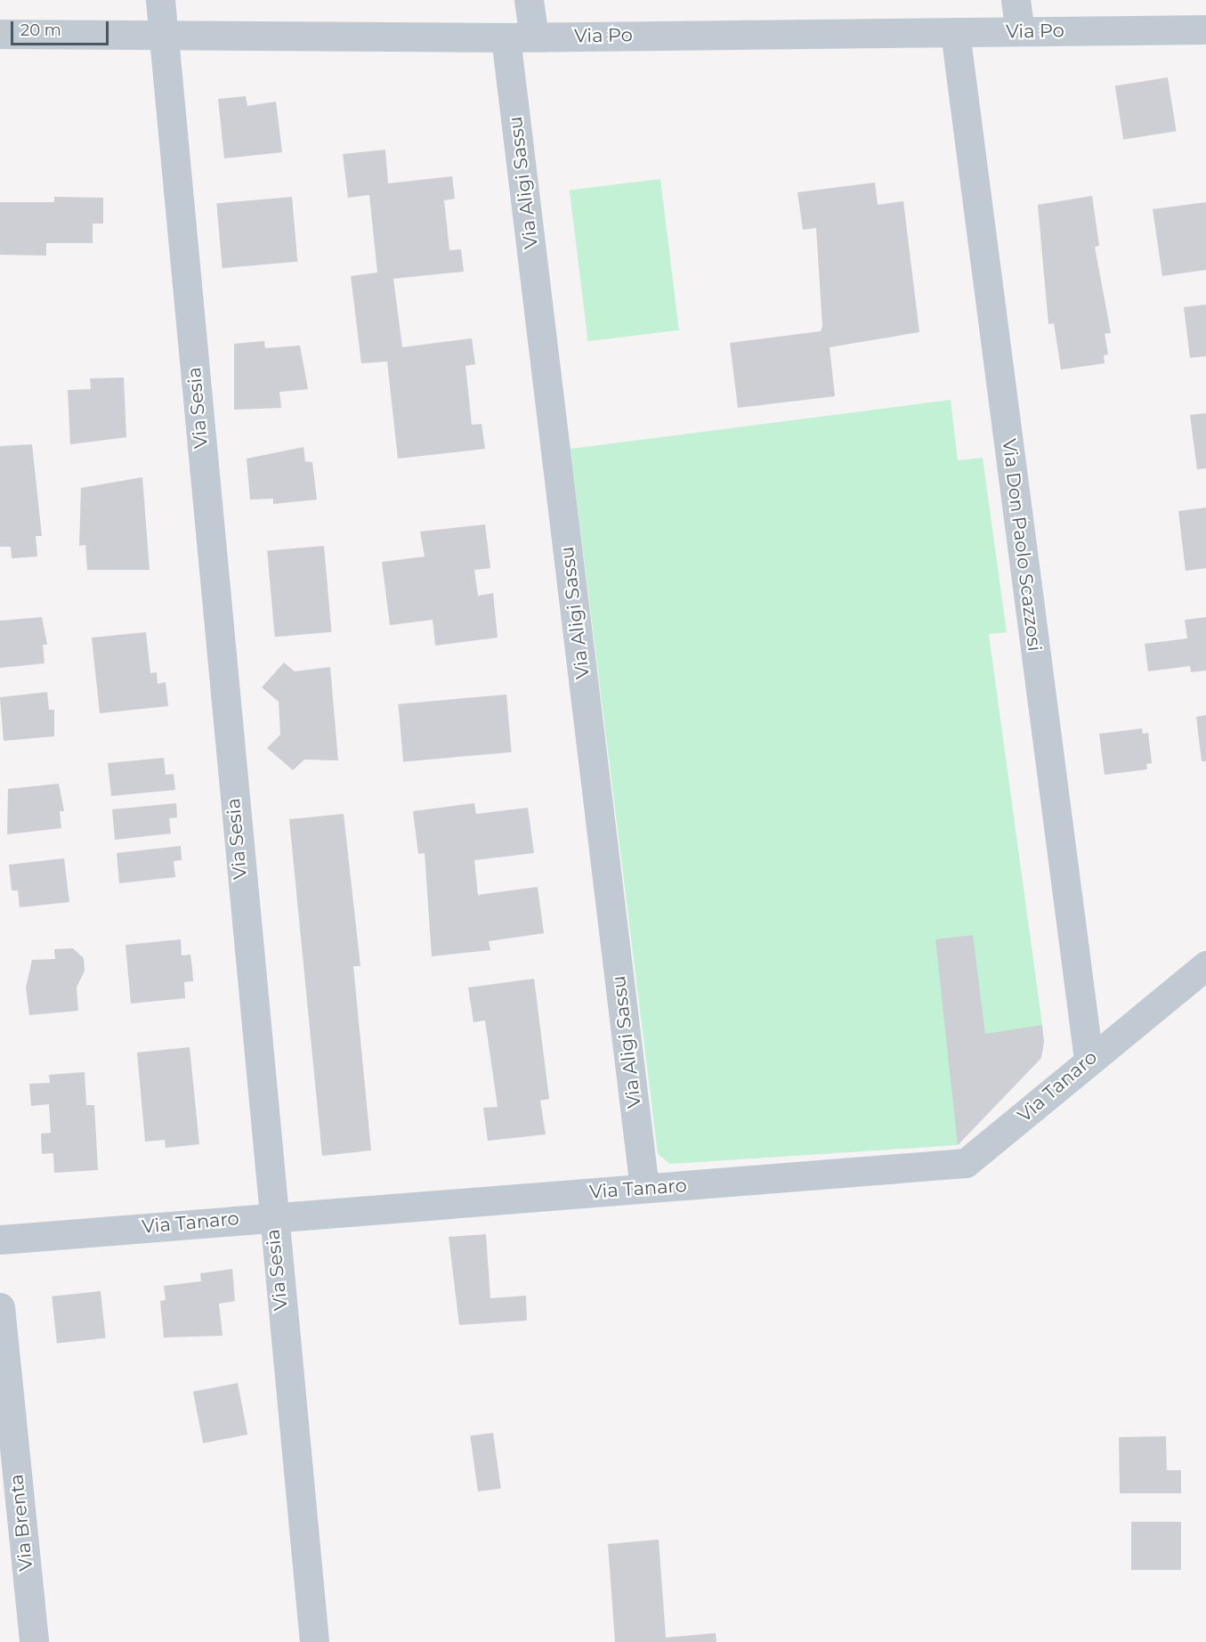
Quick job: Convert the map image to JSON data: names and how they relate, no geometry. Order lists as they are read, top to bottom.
{
  "streets": {
    "street": [
      "Via Po",
      "Via Aligi Sassu",
      "Via Sesia",
      "Via Don Paolo Scazzosi",
      "Via Tanaro",
      "Via Brenta"
    ]
  },
  "crossings": [
    ["Via Po", "Via Aligi Sassu"],
    ["Via Po", "Via Sesia"],
    ["Via Po", "Via Don Paolo Scazzosi"],
    ["Via Aligi Sassu", "Via Tanaro"],
    ["Via Sesia", "Via Tanaro"],
    ["Via Don Paolo Scazzosi", "Via Tanaro"]
  ],
  "scale_bar": "20 m"
}
